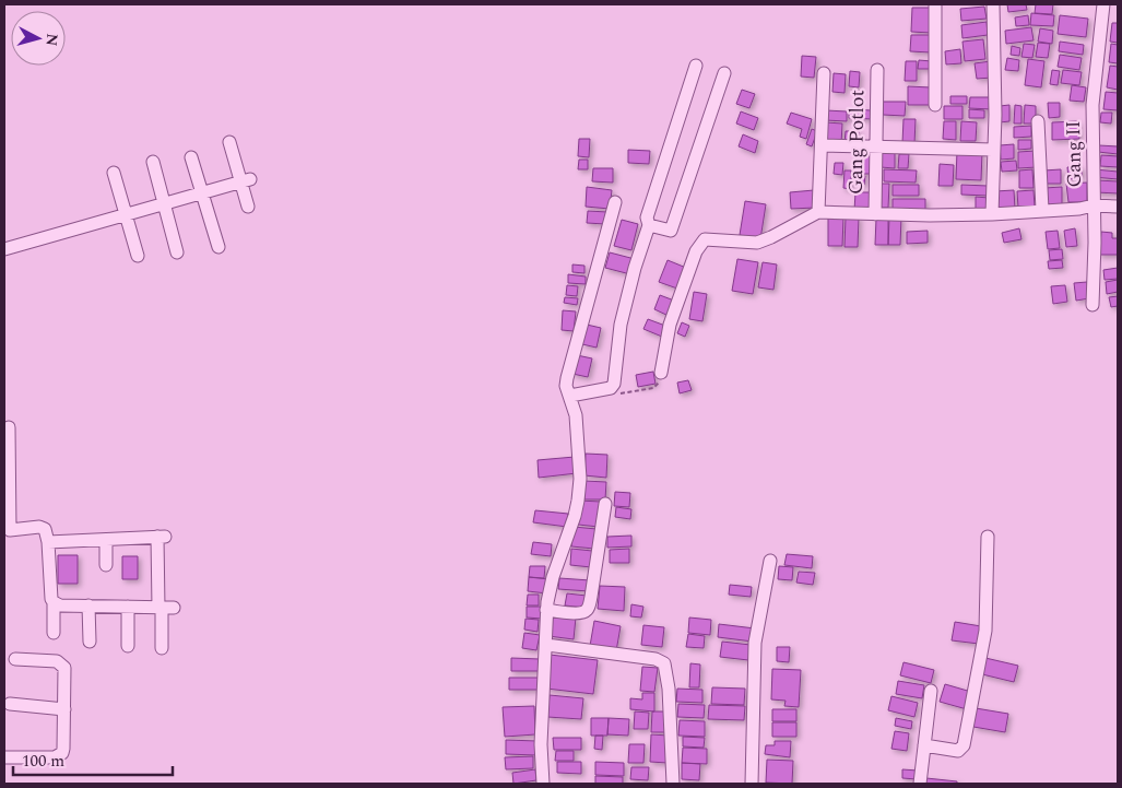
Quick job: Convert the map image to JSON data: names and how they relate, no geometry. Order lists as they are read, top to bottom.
{
  "streets": {
    "street": ["Gang Potlot", "Gang II"]
  },
  "scale_bar": "100 m",
  "north": "right"
}
